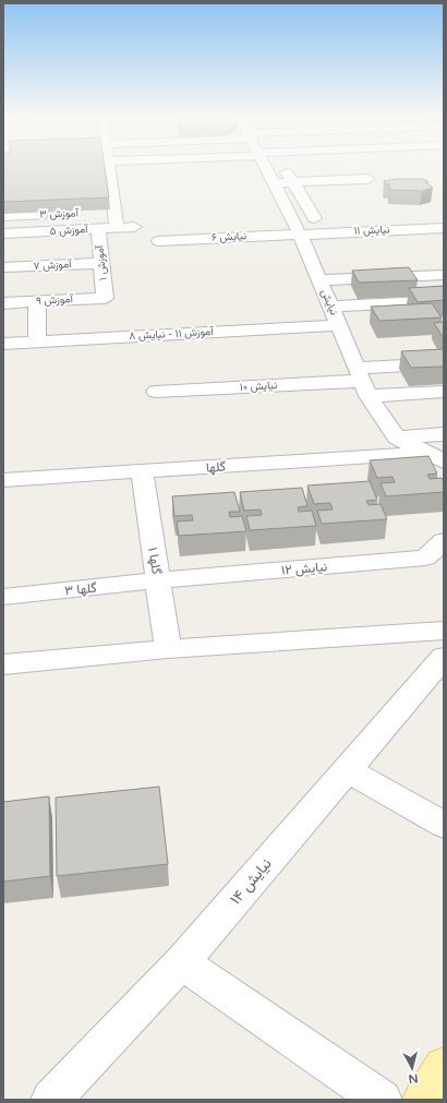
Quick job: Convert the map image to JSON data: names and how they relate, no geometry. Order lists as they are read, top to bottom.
{
  "streets": {
    "street": [
      "آموزش ۳",
      "آموزش ۵",
      "نیایش ۱۱",
      "نیایش ۶",
      "آموزش ۱",
      "آموزش ۷",
      "آموزش ۹",
      "نیایش",
      "آموزش ۱۱ - نیایش ۸",
      "نیایش ۱۰",
      "گلها",
      "گلها ۱",
      "نیایش ۱۲",
      "گلها ۳",
      "نیایش ۱۴"
    ]
  },
  "crossings": [
    ["آموزش ۵", "آموزش ۱"],
    ["نیایش ۱۱", "نیایش ۶"],
    ["نیایش ۱۱", "نیایش"],
    ["نیایش ۶", "نیایش"],
    ["آموزش ۱", "آموزش ۷"],
    ["آموزش ۱", "آموزش ۹"],
    ["نیایش", "آموزش ۱۱ - نیایش ۸"],
    ["نیایش", "نیایش ۱۰"],
    ["نیایش", "گلها"],
    ["گلها", "گلها ۱"],
    ["گلها ۱", "نیایش ۱۲"],
    ["گلها ۱", "گلها ۳"],
    ["نیایش ۱۲", "گلها ۳"]
  ],
  "north": "bottom"
}
